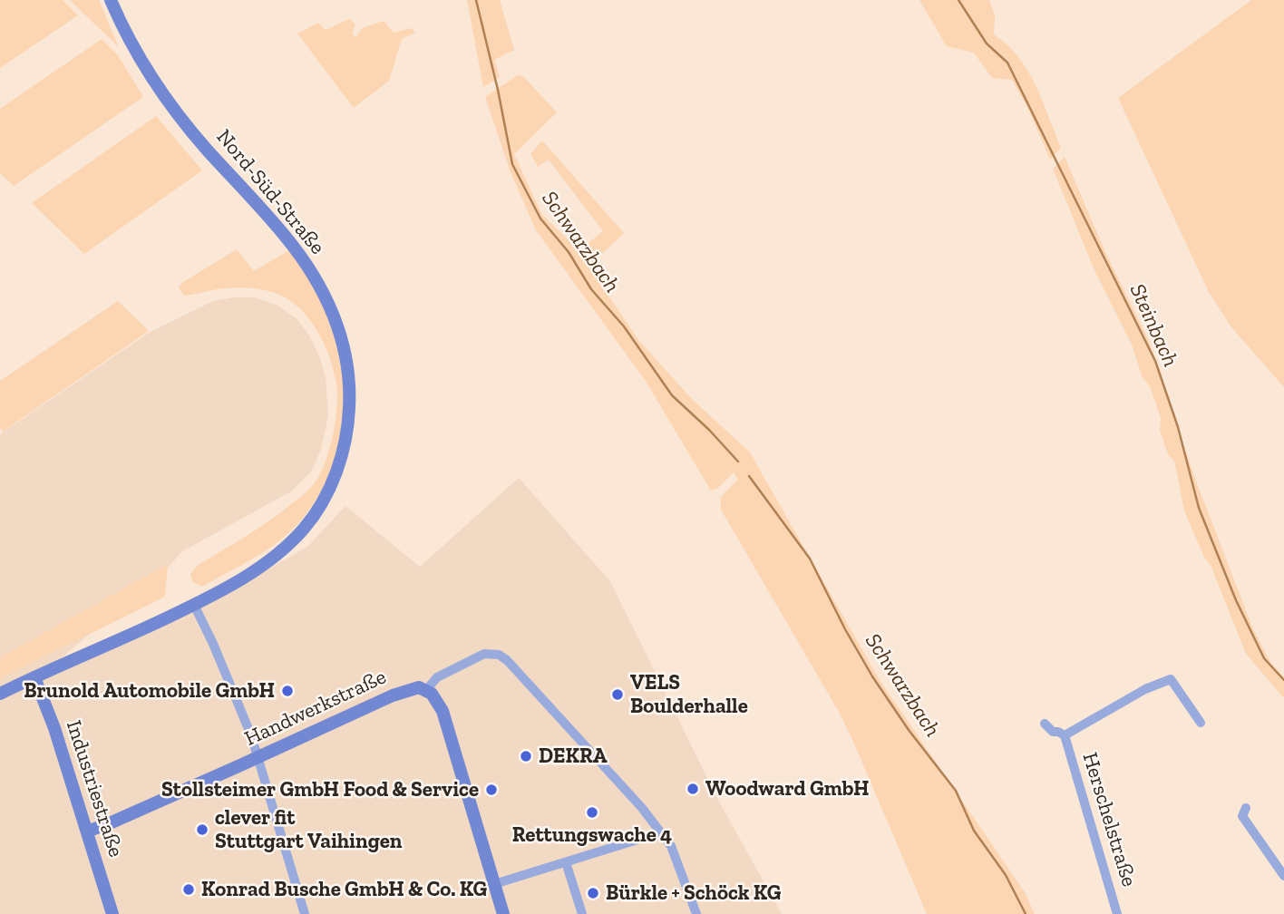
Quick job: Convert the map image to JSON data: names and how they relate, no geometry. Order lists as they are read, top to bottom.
{
  "streets": {
    "main road": ["Nord-Süd-Straße", "Handwerkstraße", "Industriestraße"],
    "street": ["Herschelstraße"]
  },
  "crossings": [
    ["Nord-Süd-Straße", "Industriestraße"],
    ["Handwerkstraße", "Industriestraße"]
  ],
  "water": ["Schwarzbach", "Steinbach"],
  "places": [
    "Brunold Automobile GmbH",
    "VELS Boulderhalle",
    "DEKRA",
    "Woodward GmbH",
    "Stollsteimer GmbH Food & Service",
    "Rettungswache 4",
    "clever fit Stuttgart Vaihingen",
    "Konrad Busche GmbH & Co. KG",
    "Bürkle + Schöck KG"
  ]
}
